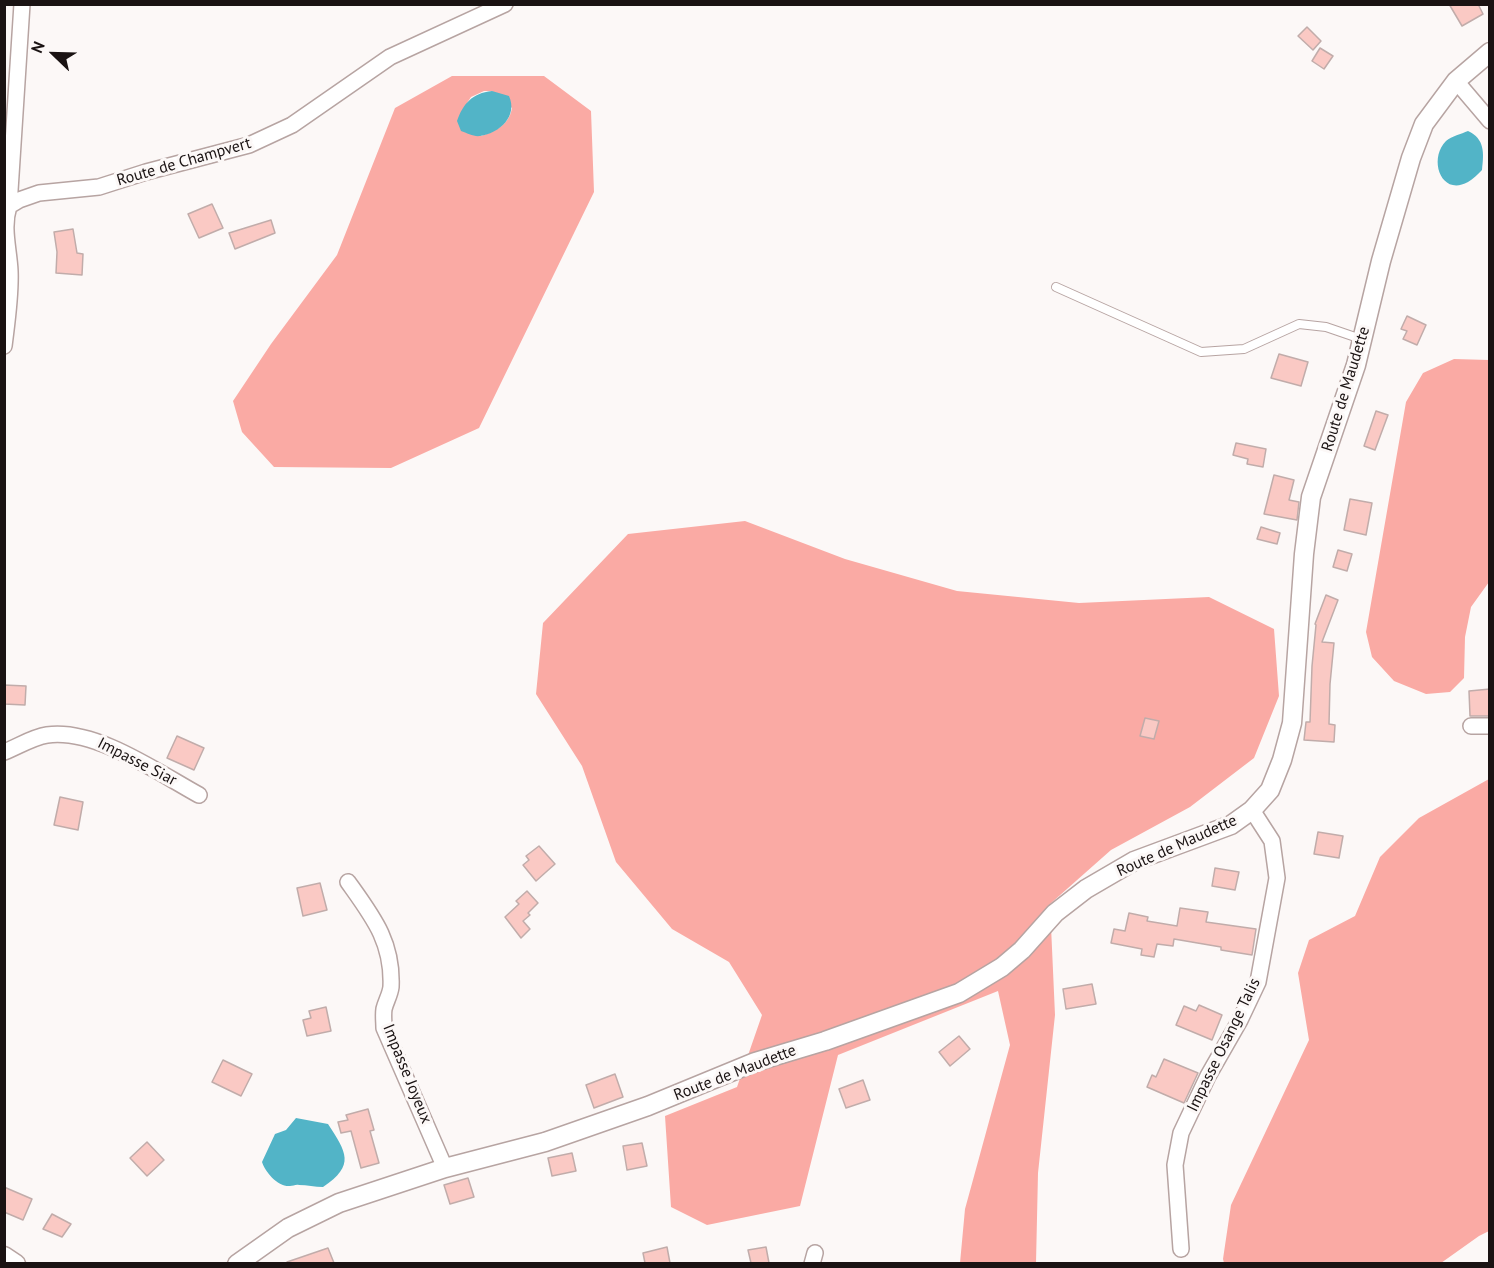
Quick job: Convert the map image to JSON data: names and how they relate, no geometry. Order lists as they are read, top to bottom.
{
  "streets": {
    "street": [
      "Route de Champvert",
      "Route de Maudette",
      "Impasse Siar",
      "Impasse Osange Talis",
      "Impasse Joyeux"
    ]
  },
  "crossings": [
    ["Route de Maudette", "Impasse Osange Talis"],
    ["Route de Maudette", "Impasse Joyeux"]
  ],
  "north": "top left"
}
